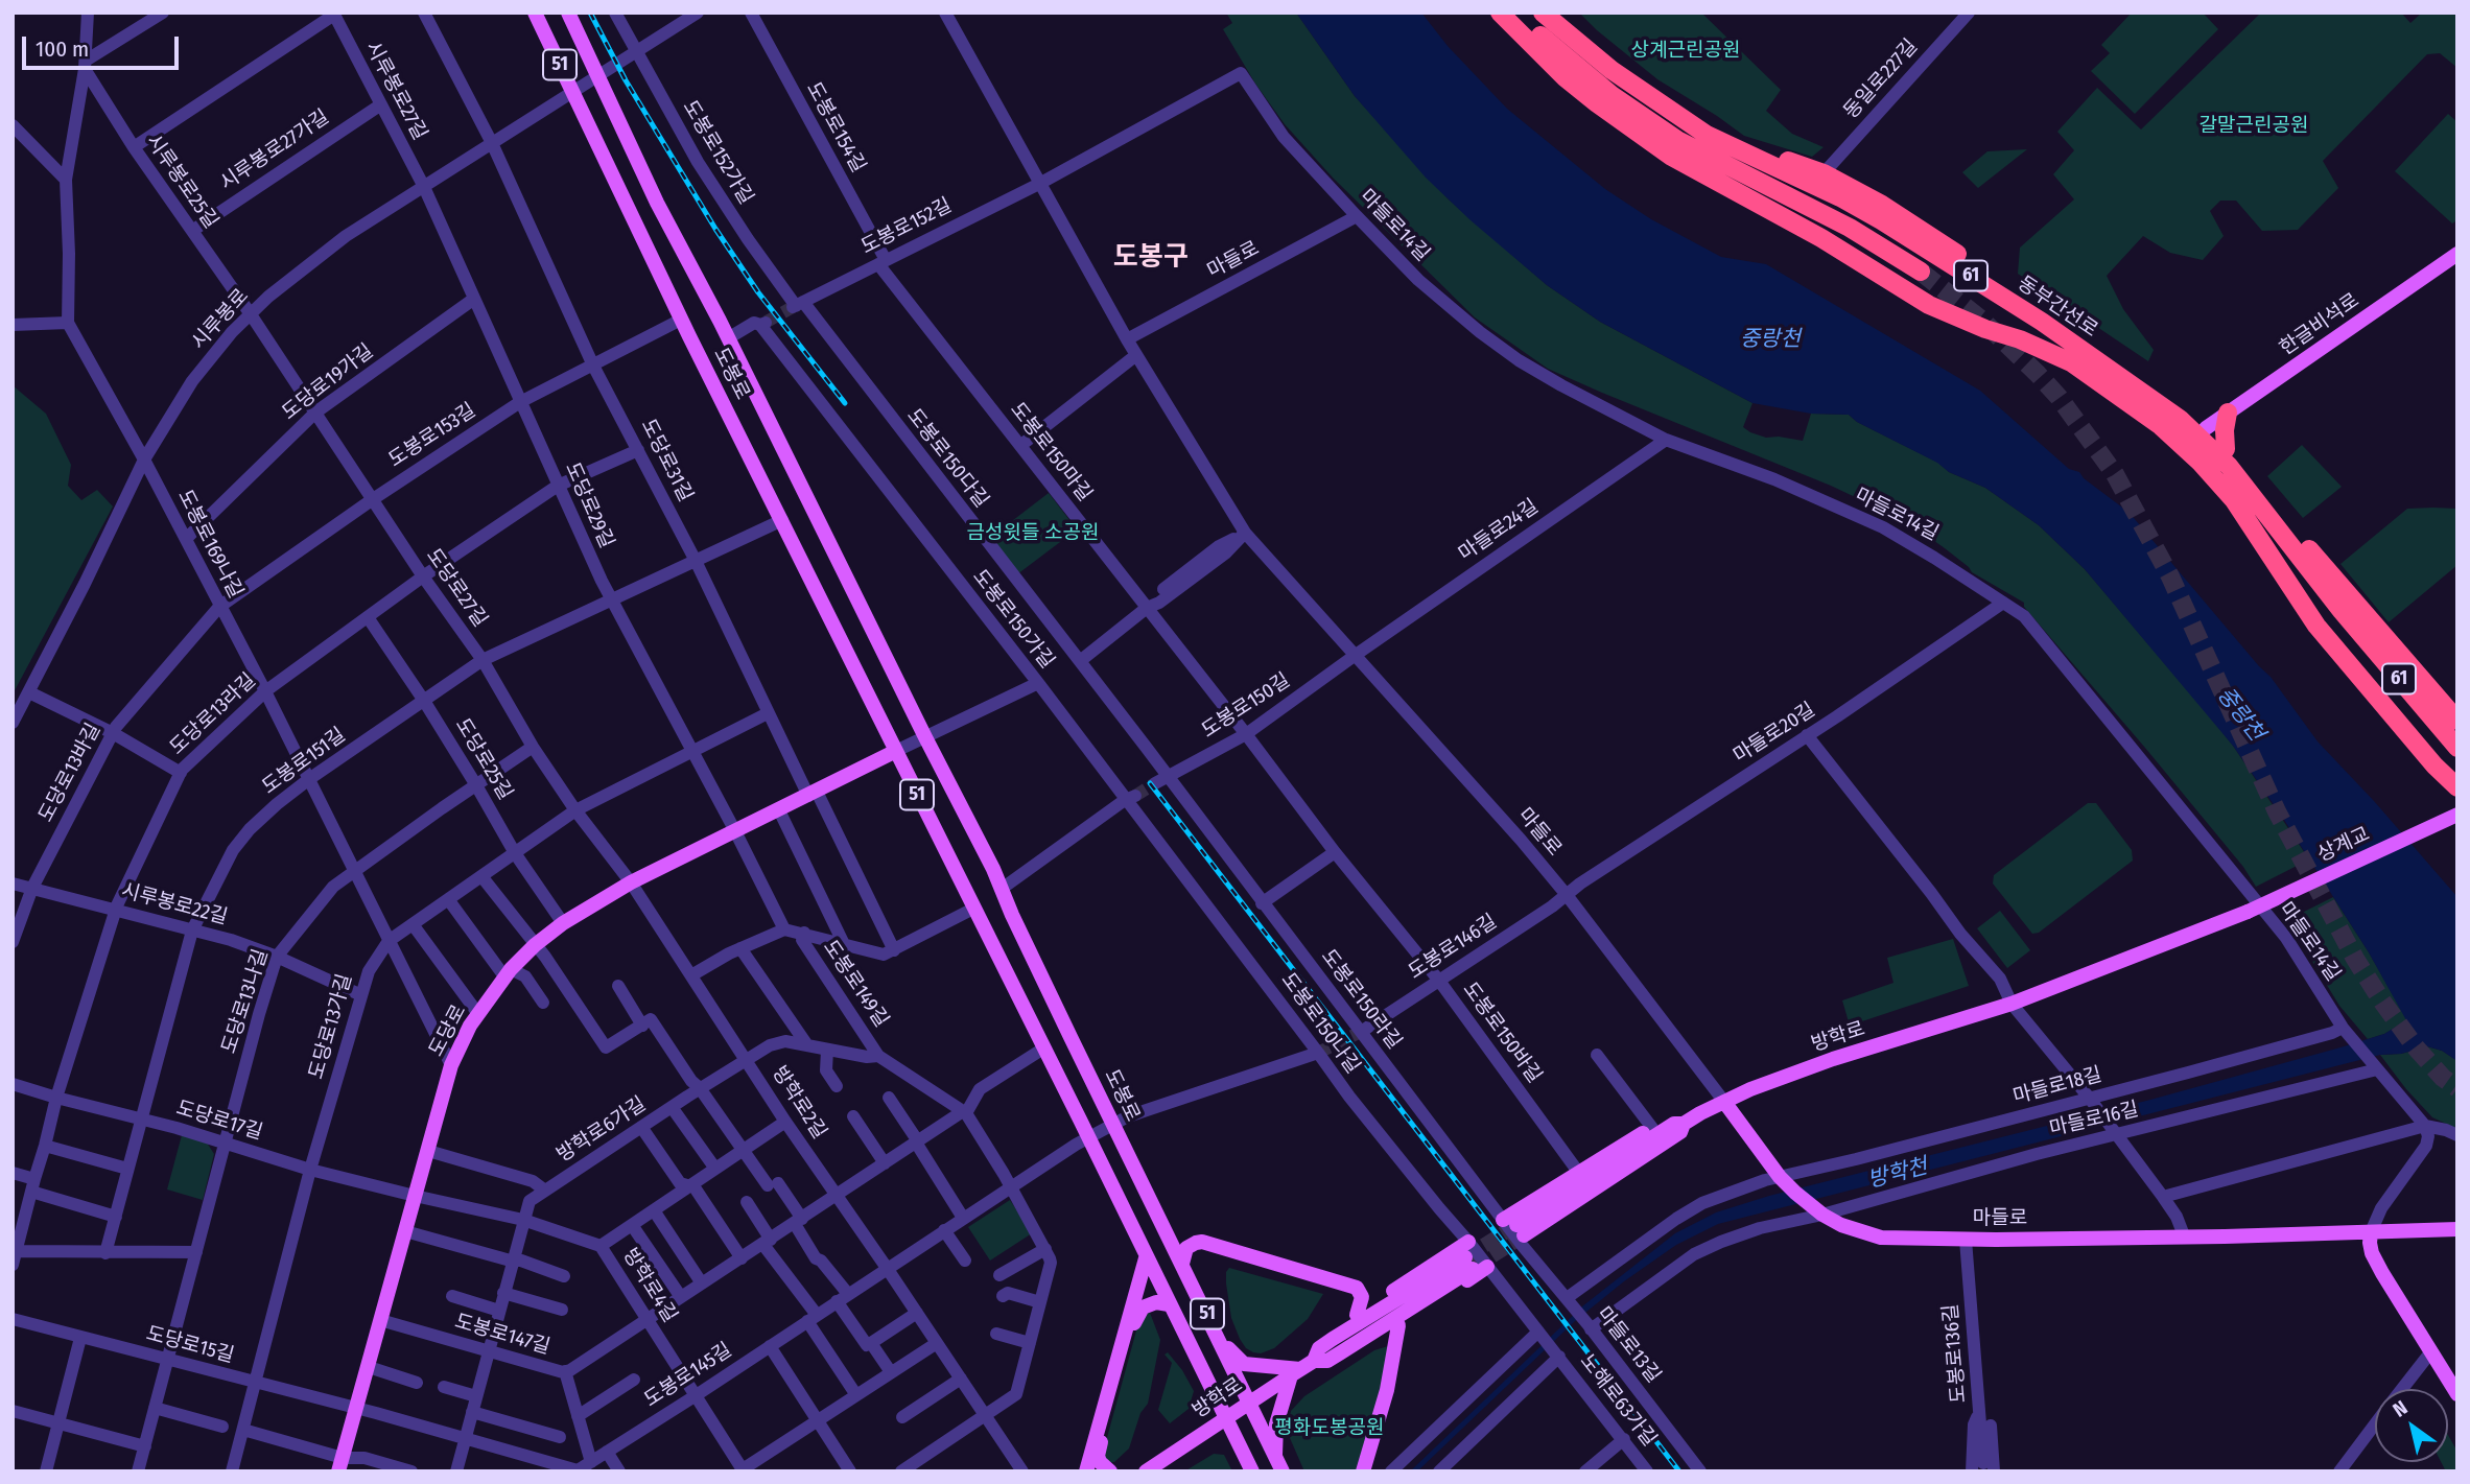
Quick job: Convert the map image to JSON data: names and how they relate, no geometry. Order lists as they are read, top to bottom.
{
  "streets": {
    "highway": ["61", "동부간선로"],
    "main road": [
      "51",
      "마들로",
      "한글비석로",
      "도봉로",
      "상계교",
      "도당로",
      "방학로"
    ],
    "street": [
      "동일로227길",
      "시루봉로27길",
      "도봉로154길",
      "시루봉로27가길",
      "도봉로152가길",
      "시루봉로25길",
      "마들로14길",
      "도봉로152길",
      "시루봉로",
      "도당로19가길",
      "도봉로153길",
      "도봉로150마길",
      "도봉로150다길",
      "도당로31길",
      "도당로29길",
      "마들로24길",
      "도봉로169나길",
      "도당로27길",
      "도봉로150가길",
      "도봉로150길",
      "도당로13라길",
      "마들로20길",
      "도당로25길",
      "도봉로151길",
      "도당로13바길",
      "시루봉로22길",
      "도봉로146길",
      "도봉로149길",
      "도봉로150라길",
      "도당로13나길",
      "도봉로150나길",
      "도당로13가길",
      "도봉로150바길",
      "마들로18길",
      "방학로2길",
      "마들로16길",
      "도당로17길",
      "방학로6가길",
      "방학로4길",
      "도봉로147길",
      "도당로15길",
      "마들로13길",
      "도봉로136길",
      "도봉로145길",
      "노해로63가길"
    ]
  },
  "crossings": [
    ["시루봉로27길", "시루봉로27가길"],
    ["시루봉로27길", "시루봉로"],
    ["시루봉로27길", "도당로29길"],
    ["도봉로154길", "도봉로152길"],
    ["도봉로154길", "도봉로150마길"],
    ["시루봉로27가길", "시루봉로25길"],
    ["도봉로152가길", "도봉로152길"],
    ["도봉로152가길", "도봉로150다길"],
    ["시루봉로25길", "시루봉로"],
    ["시루봉로25길", "도봉로169나길"],
    ["시루봉로25길", "도당로27길"],
    ["마들로14길", "도봉로152길"],
    ["마들로14길", "마들로"],
    ["마들로14길", "마들로24길"],
    ["마들로14길", "마들로20길"],
    ["마들로14길", "마들로18길"],
    ["마들로14길", "마들로16길"],
    ["도봉로152길", "마들로"],
    ["도봉로152길", "도봉로150마길"],
    ["도봉로152길", "도봉로150다길"],
    ["마들로", "마들로24길"],
    ["마들로", "도봉로150길"],
    ["마들로", "마들로20길"],
    ["마들로", "도봉로146길"],
    ["마들로", "방학로"],
    ["마들로", "마들로18길"],
    ["마들로", "마들로16길"],
    ["마들로", "도봉로136길"],
    ["시루봉로", "도봉로"],
    ["시루봉로", "도당로31길"],
    ["시루봉로", "도당로29길"],
    ["시루봉로", "도봉로169나길"],
    ["시루봉로", "도당로27길"],
    ["도봉로", "도봉로153길"],
    ["도봉로", "도봉로150가길"],
    ["도봉로", "도봉로151길"],
    ["도봉로", "도당로"],
    ["도봉로", "방학로"],
    ["도봉로", "도봉로147길"],
    ["도봉로", "도봉로145길"],
    ["도당로19가길", "도당로29길"],
    ["도당로19가길", "도봉로169나길"],
    ["도당로19가길", "도당로27길"],
    ["도봉로153길", "도당로31길"],
    ["도봉로153길", "도당로29길"],
    ["도봉로153길", "도봉로169나길"],
    ["도봉로153길", "도당로27길"],
    ["도봉로153길", "도당로13바길"],
    ["도봉로150마길", "도봉로150길"],
    ["도봉로150마길", "도봉로150바길"],
    ["도봉로150다길", "도봉로150길"],
    ["도봉로150다길", "도봉로150라길"],
    ["도당로31길", "도당로13라길"],
    ["도당로31길", "도봉로151길"],
    ["도당로31길", "도당로13가길"],
    ["도당로31길", "도당로"],
    ["도당로29길", "도당로13라길"],
    ["도당로29길", "도봉로151길"],
    ["도당로29길", "도당로13가길"],
    ["도당로29길", "도당로"],
    ["마들로24길", "도봉로150길"],
    ["도봉로169나길", "도당로13라길"],
    ["도봉로169나길", "도봉로151길"],
    ["도봉로169나길", "도당로13바길"],
    ["도봉로169나길", "도당로13나길"],
    ["도봉로169나길", "도당로13가길"],
    ["도봉로169나길", "도당로"],
    ["도당로27길", "도당로13라길"],
    ["도당로27길", "도봉로151길"],
    ["도당로27길", "도당로13나길"],
    ["도당로27길", "도당로13가길"],
    ["도당로27길", "도당로"],
    ["도당로27길", "방학로2길"],
    ["도봉로150가길", "도봉로150나길"],
    ["도봉로150길", "도봉로150라길"],
    ["도봉로150길", "도봉로150바길"],
    ["도당로13라길", "도당로25길"],
    ["도당로13라길", "시루봉로22길"],
    ["도당로13라길", "도당로17길"],
    ["마들로20길", "도봉로146길"],
    ["도당로25길", "도봉로151길"],
    ["도당로25길", "도당로13나길"],
    ["도당로25길", "도당로13가길"],
    ["도당로25길", "도당로"],
    ["도봉로151길", "시루봉로22길"],
    ["도봉로151길", "도당로17길"],
    ["도당로13바길", "시루봉로22길"],
    ["상계교", "방학로"],
    ["시루봉로22길", "도당로13나길"],
    ["시루봉로22길", "도당로13가길"],
    ["도봉로146길", "도봉로150라길"],
    ["도봉로146길", "도봉로150바길"],
    ["도봉로149길", "방학로6가길"],
    ["도봉로150라길", "방학로"],
    ["도봉로150라길", "마들로13길"],
    ["도당로13나길", "도당로17길"],
    ["도당로13나길", "도당로15길"],
    ["도봉로150나길", "방학로"],
    ["도당로13가길", "도당로17길"],
    ["도당로13가길", "도당로15길"],
    ["도당로", "방학로2길"],
    ["도당로", "도당로17길"],
    ["도당로", "방학로4길"],
    ["도당로", "도봉로147길"],
    ["도당로", "도당로15길"],
    ["도당로", "도봉로145길"],
    ["방학로", "마들로13길"],
    ["방학로2길", "방학로6가길"],
    ["방학로2길", "도봉로147길"],
    ["방학로2길", "도봉로145길"],
    ["도당로17길", "방학로4길"],
    ["방학로6가길", "방학로4길"],
    ["방학로6가길", "도봉로147길"],
    ["방학로6가길", "도봉로145길"],
    ["방학로4길", "도봉로147길"],
    ["방학로4길", "도봉로145길"],
    ["도당로15길", "도봉로145길"]
  ],
  "districts": ["도봉구"],
  "water": ["중랑천", "방학천"],
  "parks": [
    "상계근린공원",
    "갈말근린공원",
    "금성윗들 소공원",
    "평화도봉공원"
  ],
  "scale_bar": "100 m",
  "north": "top left"
}
